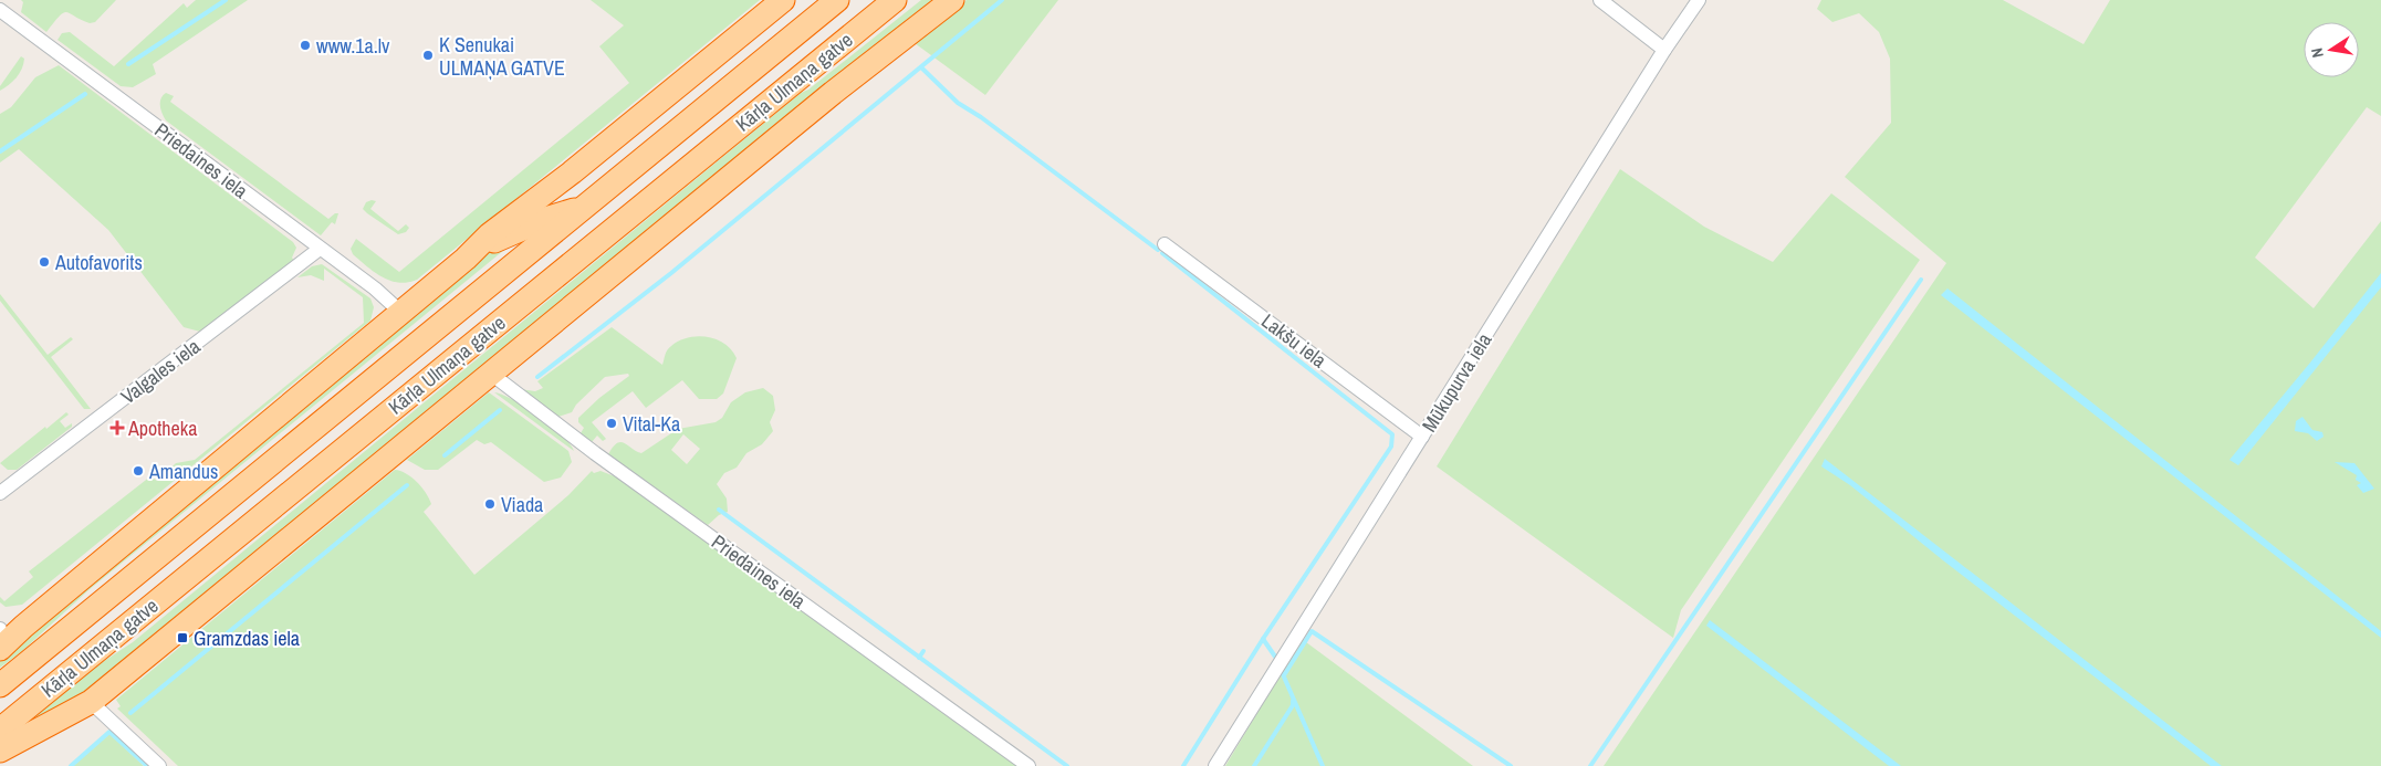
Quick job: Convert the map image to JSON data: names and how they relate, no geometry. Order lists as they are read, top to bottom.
{
  "streets": {
    "highway": ["Kārļa Ulmaņa gatve"],
    "street": [
      "Priedaines iela",
      "Lakšu iela",
      "Valgales iela",
      "Mūkupurva iela"
    ]
  },
  "crossings": [
    ["Priedaines iela", "Valgales iela"],
    ["Lakšu iela", "Mūkupurva iela"]
  ],
  "places": {
    "other": [
      "www.1a.lv",
      "K Senukai ULMAŅA GATVE",
      "Autofavorits",
      "Vital-Ka",
      "Amandus",
      "Viada"
    ],
    "health": ["Apotheka"],
    "transit": ["Gramzdas iela"]
  },
  "north": "left"
}
